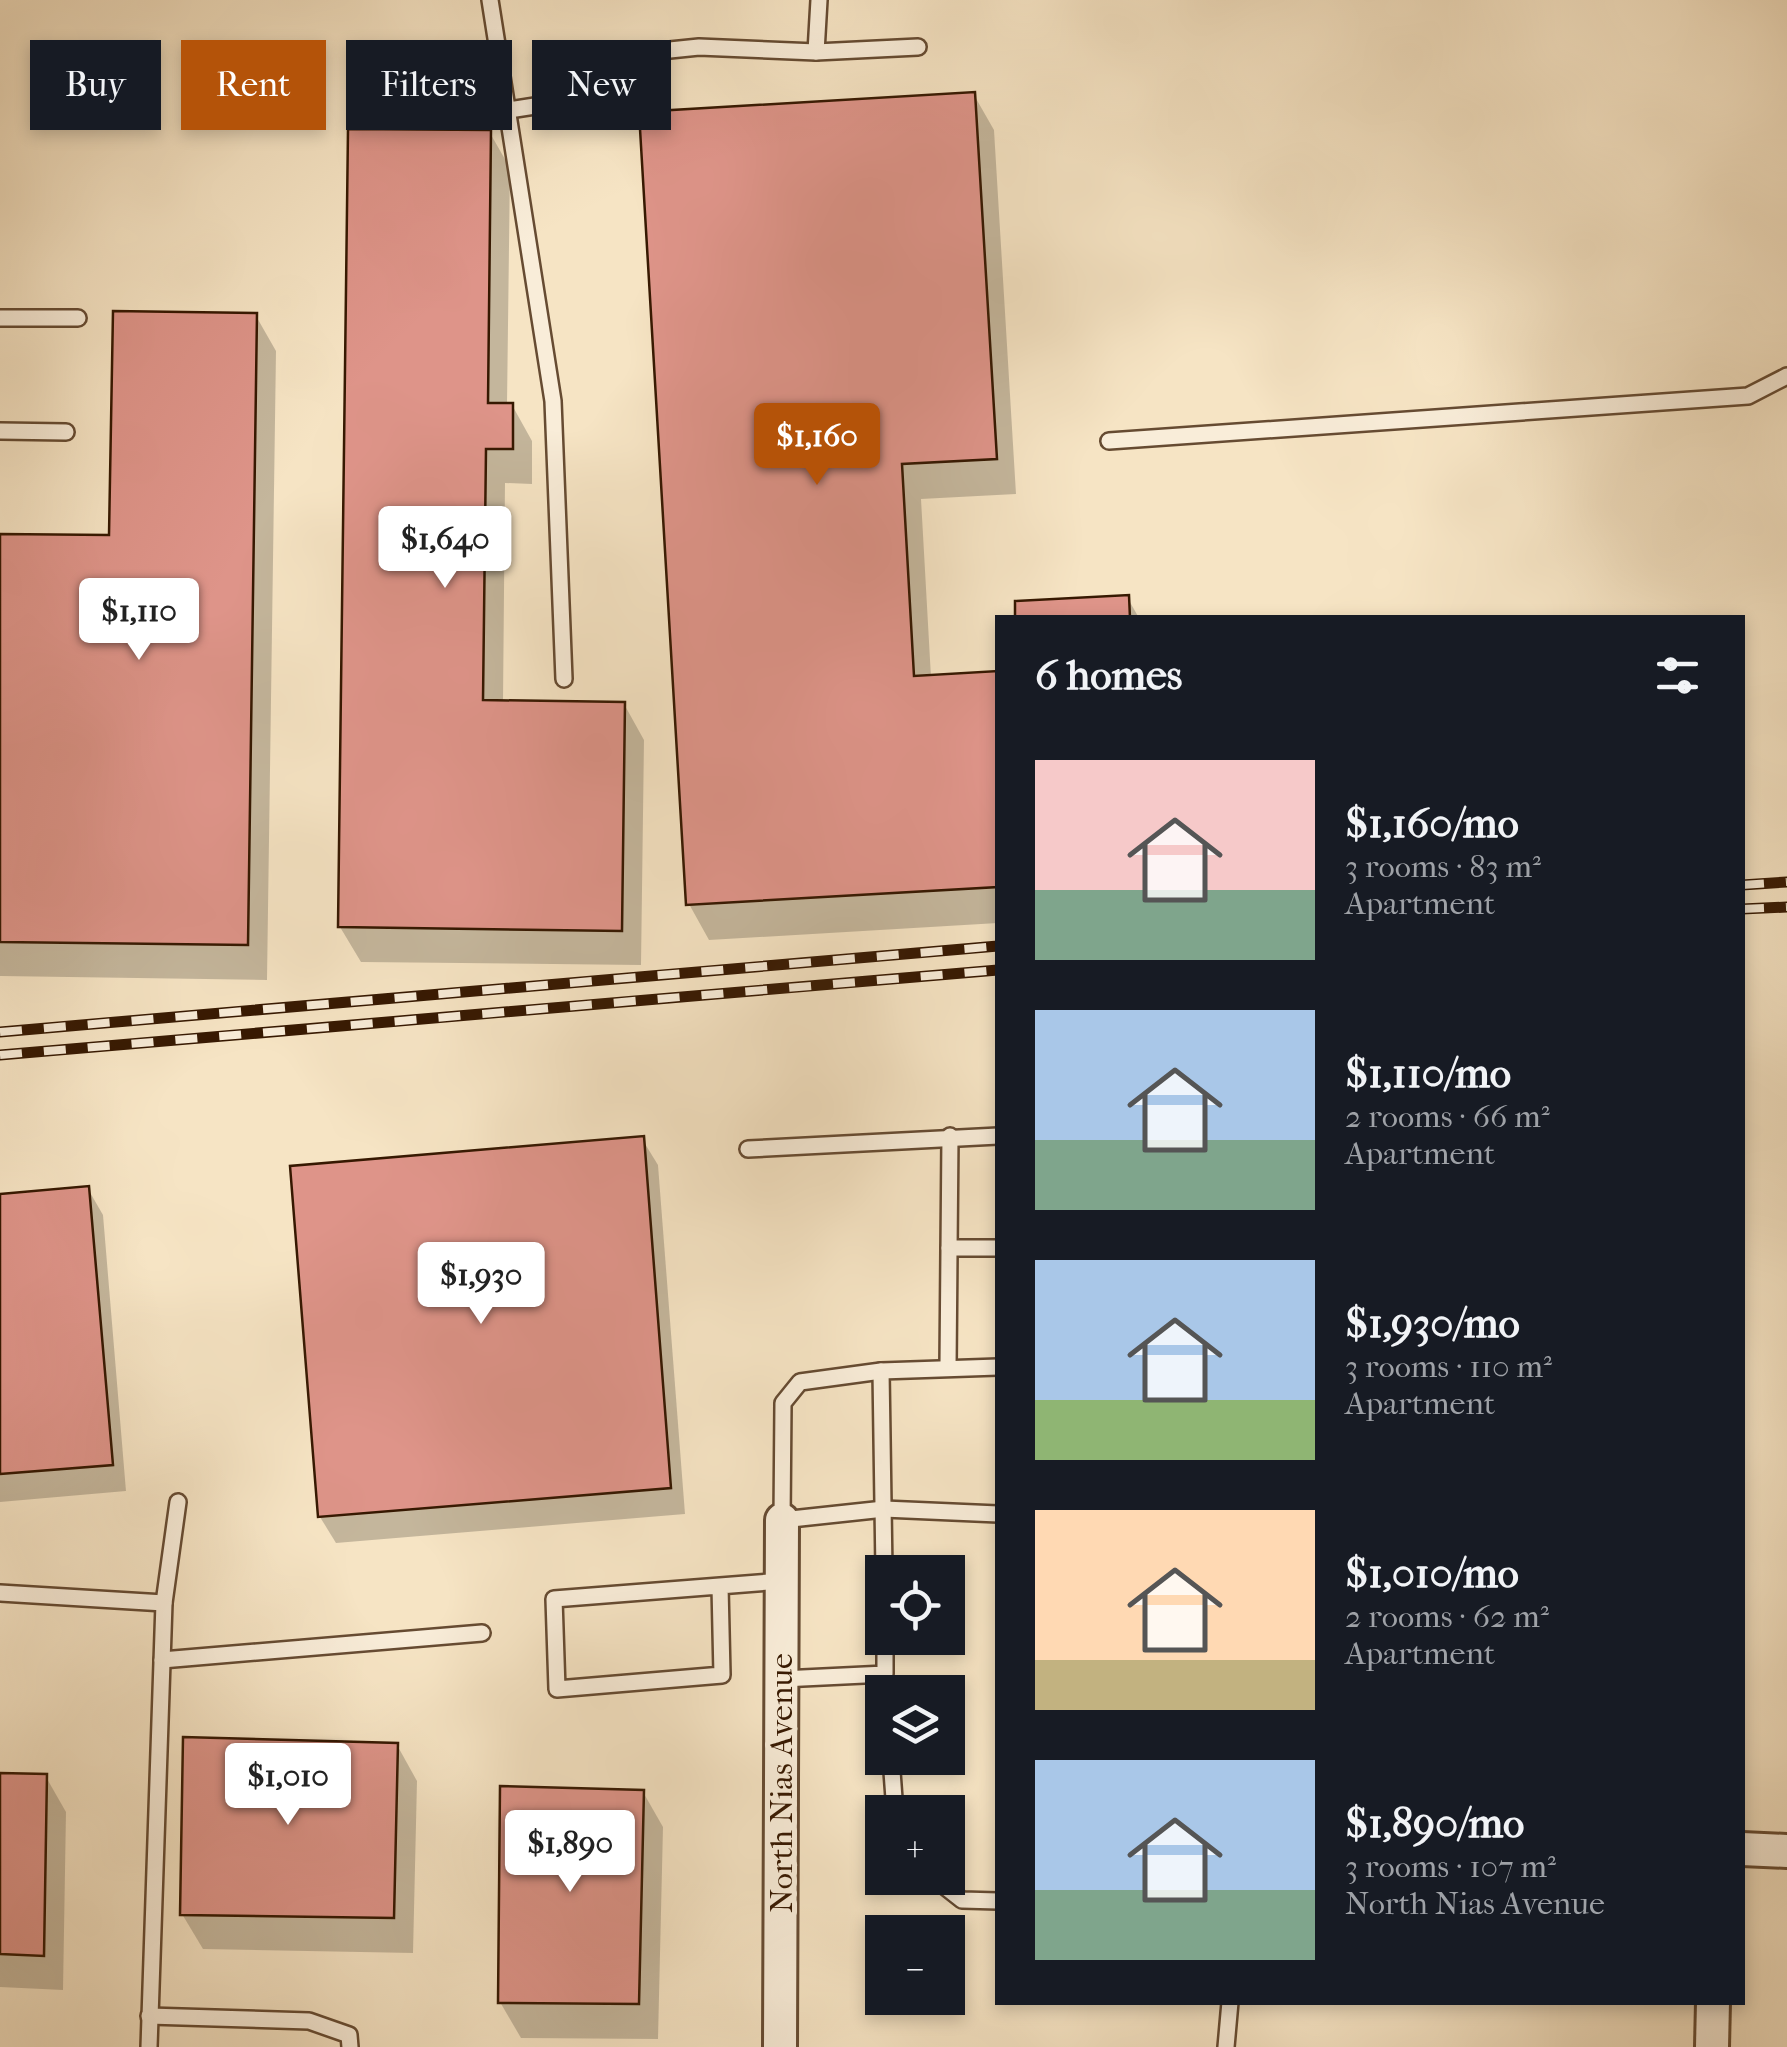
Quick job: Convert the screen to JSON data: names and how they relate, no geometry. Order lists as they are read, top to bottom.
{
  "streets": {
    "street": ["North Nias Avenue"]
  },
  "page": {
    "chip": [
      "Buy",
      "Rent",
      "Filters",
      "New"
    ],
    "price": [
      "$1,160",
      "$1,640",
      "$1,110",
      "$1,930",
      "$1,010",
      "$1,890"
    ],
    "heading": "6 homes",
    "list": [
      {
        "name": "$1,160/mo",
        "note": "3 rooms · 83 m² · Apartment"
      },
      {
        "name": "$1,110/mo",
        "note": "2 rooms · 66 m² · Apartment"
      },
      {
        "name": "$1,930/mo",
        "note": "3 rooms · 110 m² · Apartment"
      },
      {
        "name": "$1,010/mo",
        "note": "2 rooms · 62 m² · Apartment"
      },
      {
        "name": "$1,890/mo",
        "note": "3 rooms · 107 m² · North Nias Avenue"
      }
    ],
    "map_buttons": ["+", "−"]
  }
}
